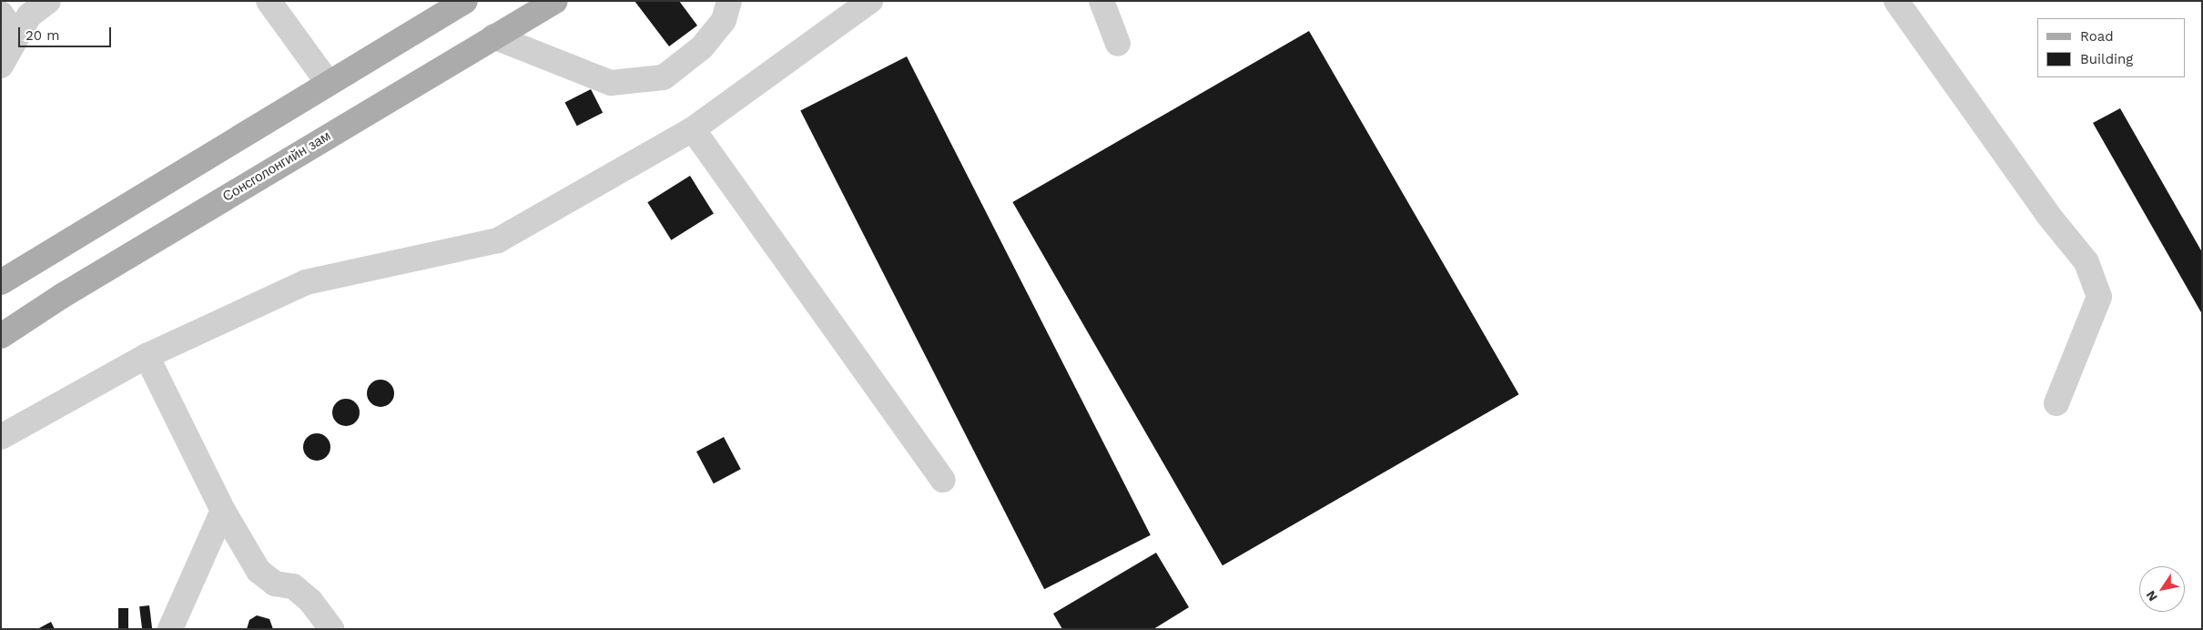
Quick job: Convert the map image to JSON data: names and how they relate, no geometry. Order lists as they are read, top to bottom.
{
  "streets": {
    "main road": ["Сонсголонгийн зам"]
  },
  "legend": ["Road", "Building"],
  "scale_bar": "20 m",
  "north": "bottom left"
}
